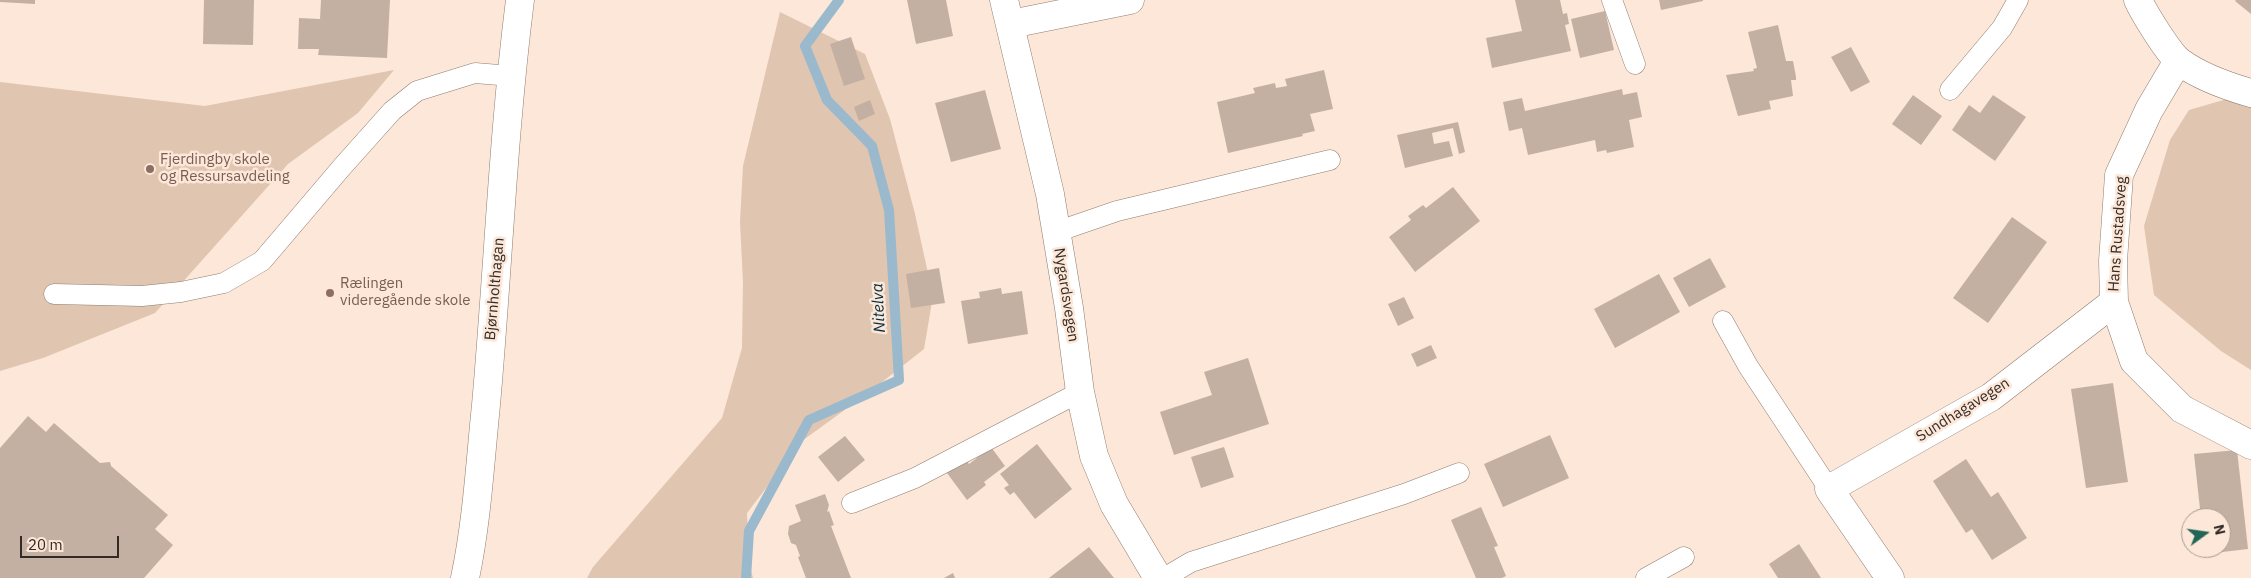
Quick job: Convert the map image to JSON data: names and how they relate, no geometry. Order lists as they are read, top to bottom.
{
  "streets": {
    "street": [
      "Hans Rustadsveg",
      "Bjørnholthagan",
      "Nygardsvegen",
      "Sundhagavegen"
    ]
  },
  "crossings": [
    ["Hans Rustadsveg", "Sundhagavegen"]
  ],
  "water": ["Nitelva"],
  "places": ["Fjerdingby skole og Ressursavdeling", "Rælingen videregående skole"],
  "scale_bar": "20 m",
  "north": "right"
}
